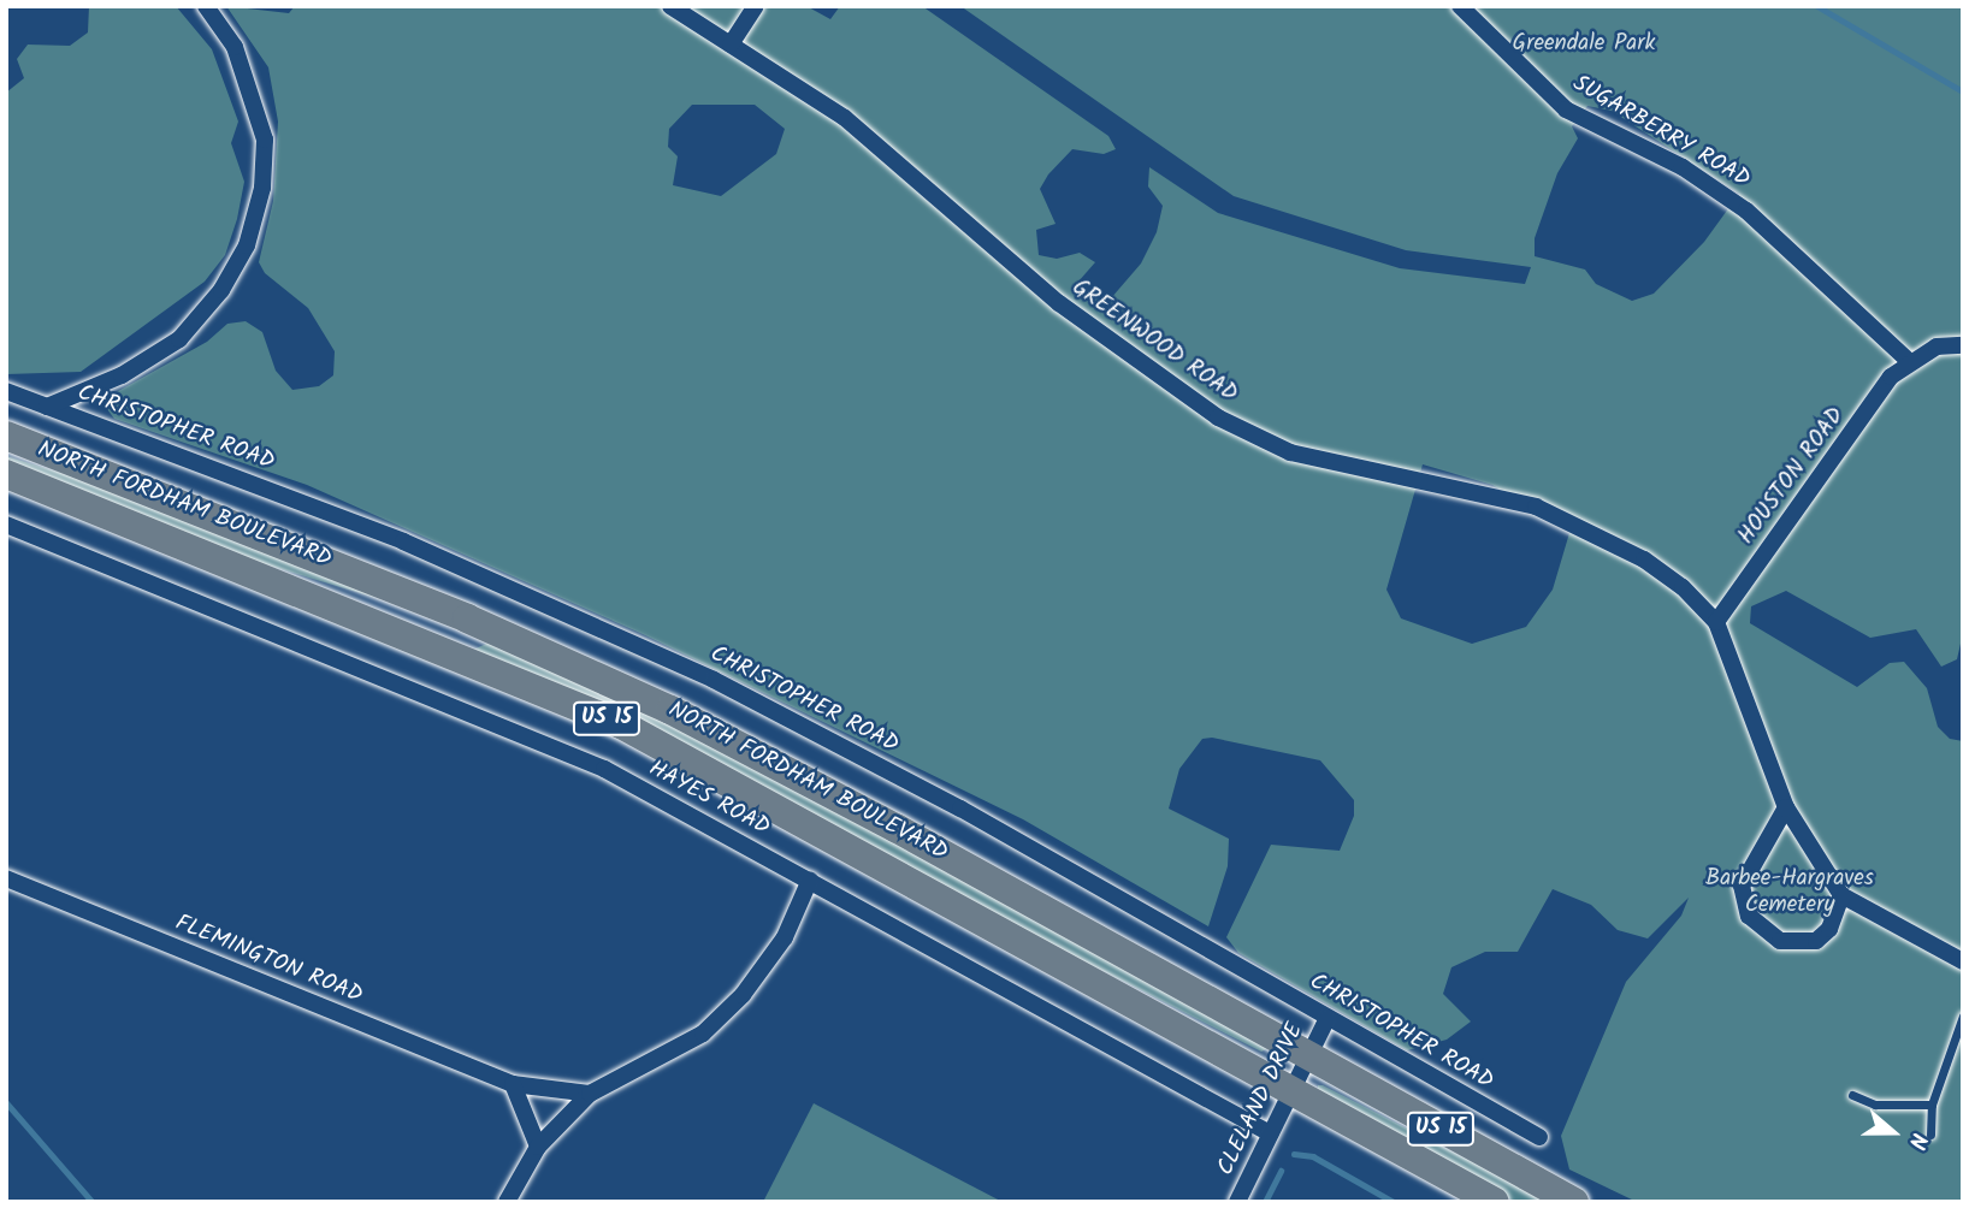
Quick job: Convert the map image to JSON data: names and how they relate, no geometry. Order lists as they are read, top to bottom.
{
  "streets": {
    "highway": ["NORTH FORDHAM BOULEVARD", "US 15"],
    "street": [
      "SUGARBERRY ROAD",
      "GREENWOOD ROAD",
      "CHRISTOPHER ROAD",
      "HOUSTON ROAD",
      "HAYES ROAD",
      "FLEMINGTON ROAD",
      "CLELAND DRIVE"
    ]
  },
  "crossings": [
    ["SUGARBERRY ROAD", "HOUSTON ROAD"],
    ["GREENWOOD ROAD", "HOUSTON ROAD"],
    ["CHRISTOPHER ROAD", "CLELAND DRIVE"],
    ["NORTH FORDHAM BOULEVARD", "CLELAND DRIVE"],
    ["HAYES ROAD", "CLELAND DRIVE"]
  ],
  "parks": ["Greendale Park", "Barbee-Hargraves Cemetery"],
  "north": "right"
}
